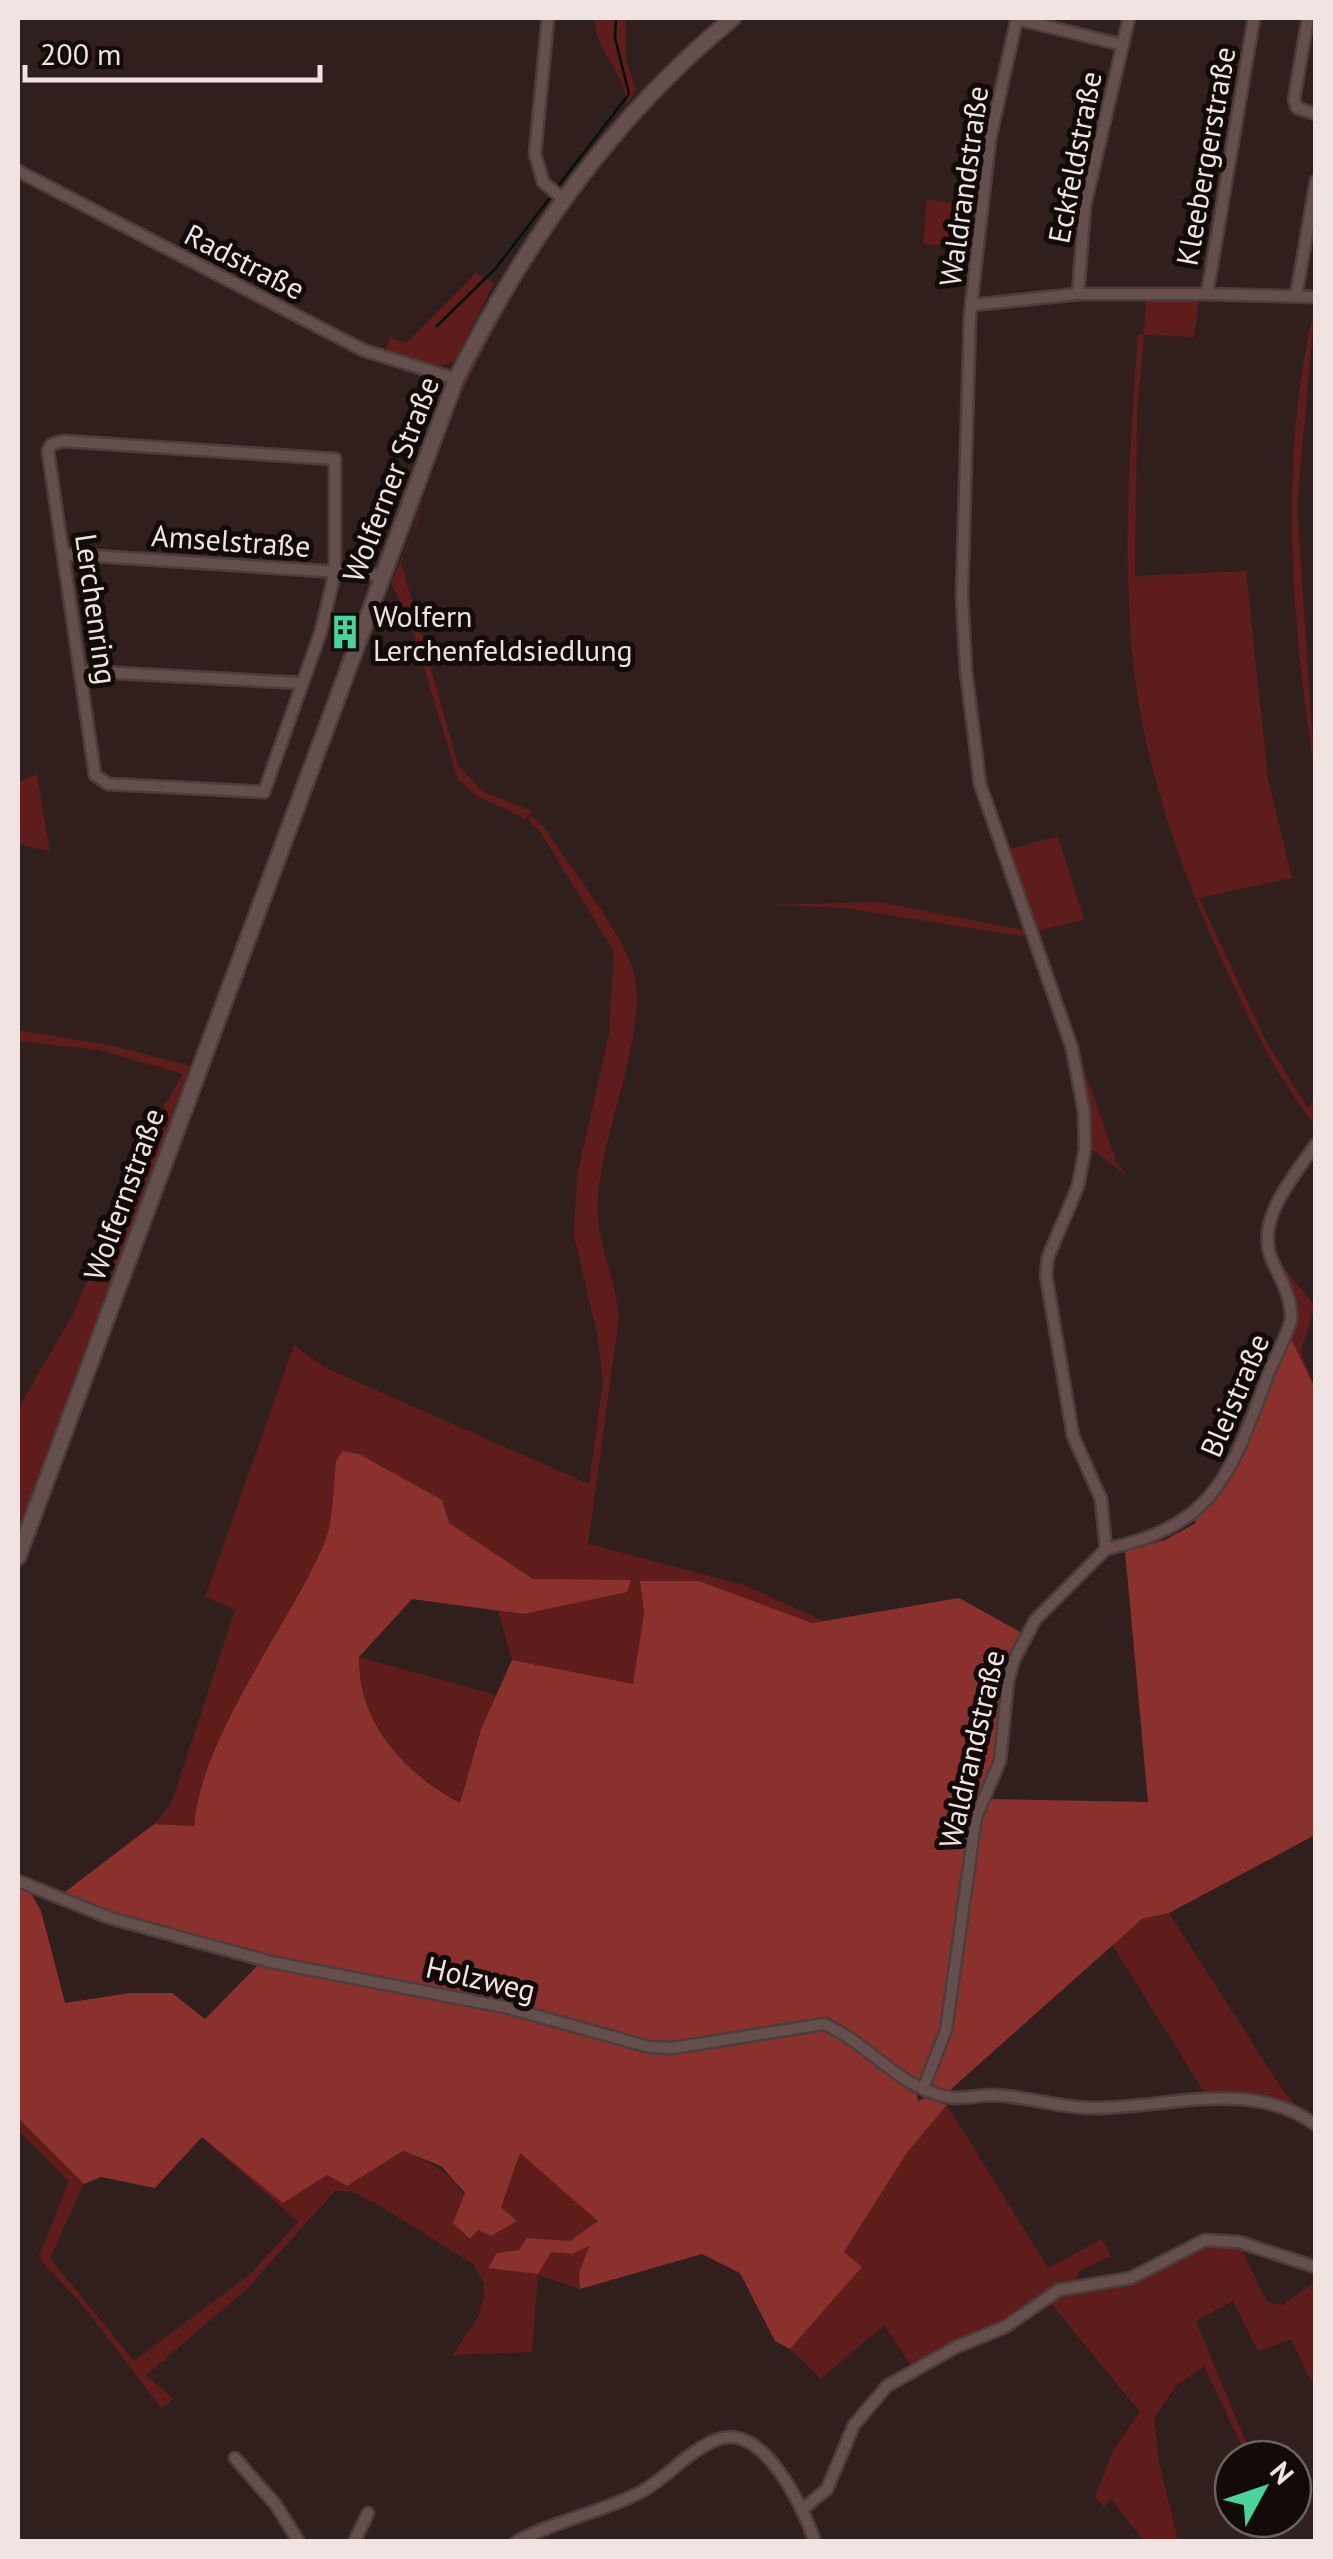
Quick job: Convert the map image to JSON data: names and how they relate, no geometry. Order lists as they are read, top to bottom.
{
  "streets": {
    "main road": ["Wolferner Straße", "Wolfernstraße"],
    "street": [
      "Kleebergerstraße",
      "Eckfeldstraße",
      "Waldrandstraße",
      "Radstraße",
      "Amselstraße",
      "Lerchenring",
      "Bleistraße",
      "Holzweg"
    ]
  },
  "crossings": [
    ["Kleebergerstraße", "Eckfeldstraße"],
    ["Eckfeldstraße", "Waldrandstraße"],
    ["Waldrandstraße", "Bleistraße"],
    ["Waldrandstraße", "Holzweg"],
    ["Radstraße", "Wolferner Straße"],
    ["Wolferner Straße", "Wolfernstraße"],
    ["Amselstraße", "Lerchenring"]
  ],
  "places": {
    "building": ["Wolfern Lerchenfeldsiedlung"]
  },
  "scale_bar": "200 m",
  "north": "top right"
}
